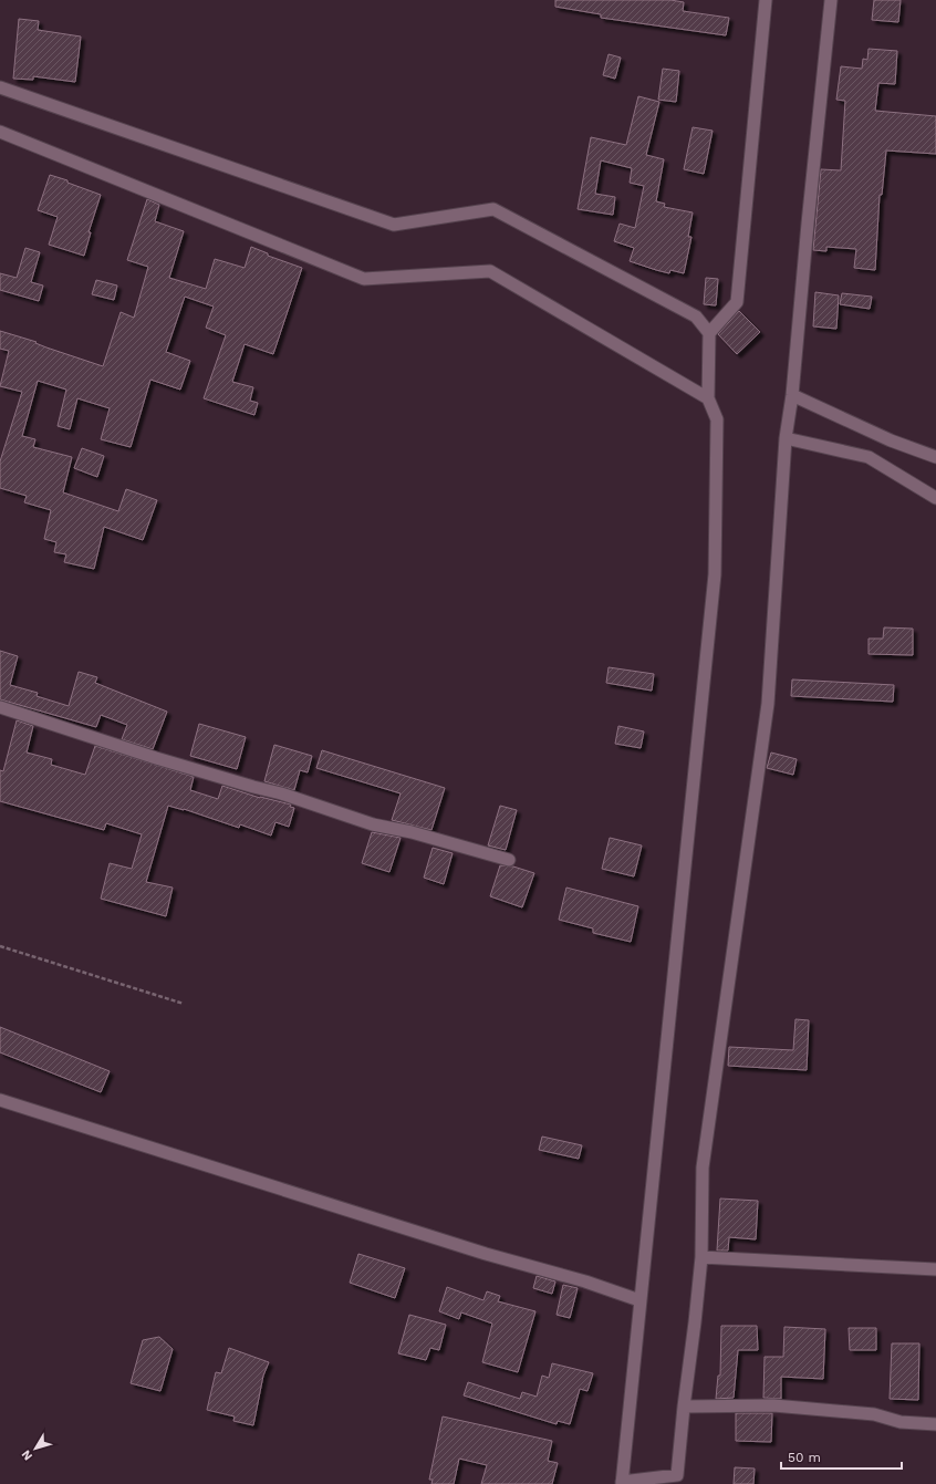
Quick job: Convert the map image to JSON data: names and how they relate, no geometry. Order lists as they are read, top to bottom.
{
  "scale_bar": "50 m",
  "north": "bottom left"
}
